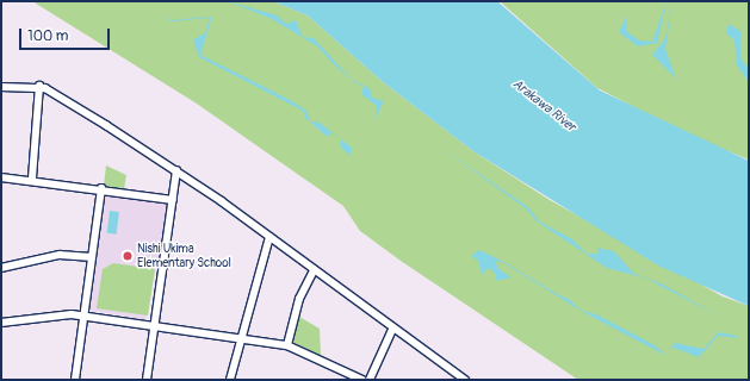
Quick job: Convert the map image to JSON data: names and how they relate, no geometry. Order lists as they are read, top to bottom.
{
  "water": ["Arakawa River"],
  "places": ["Nishi Ukima Elementary School"],
  "scale_bar": "100 m"
}
